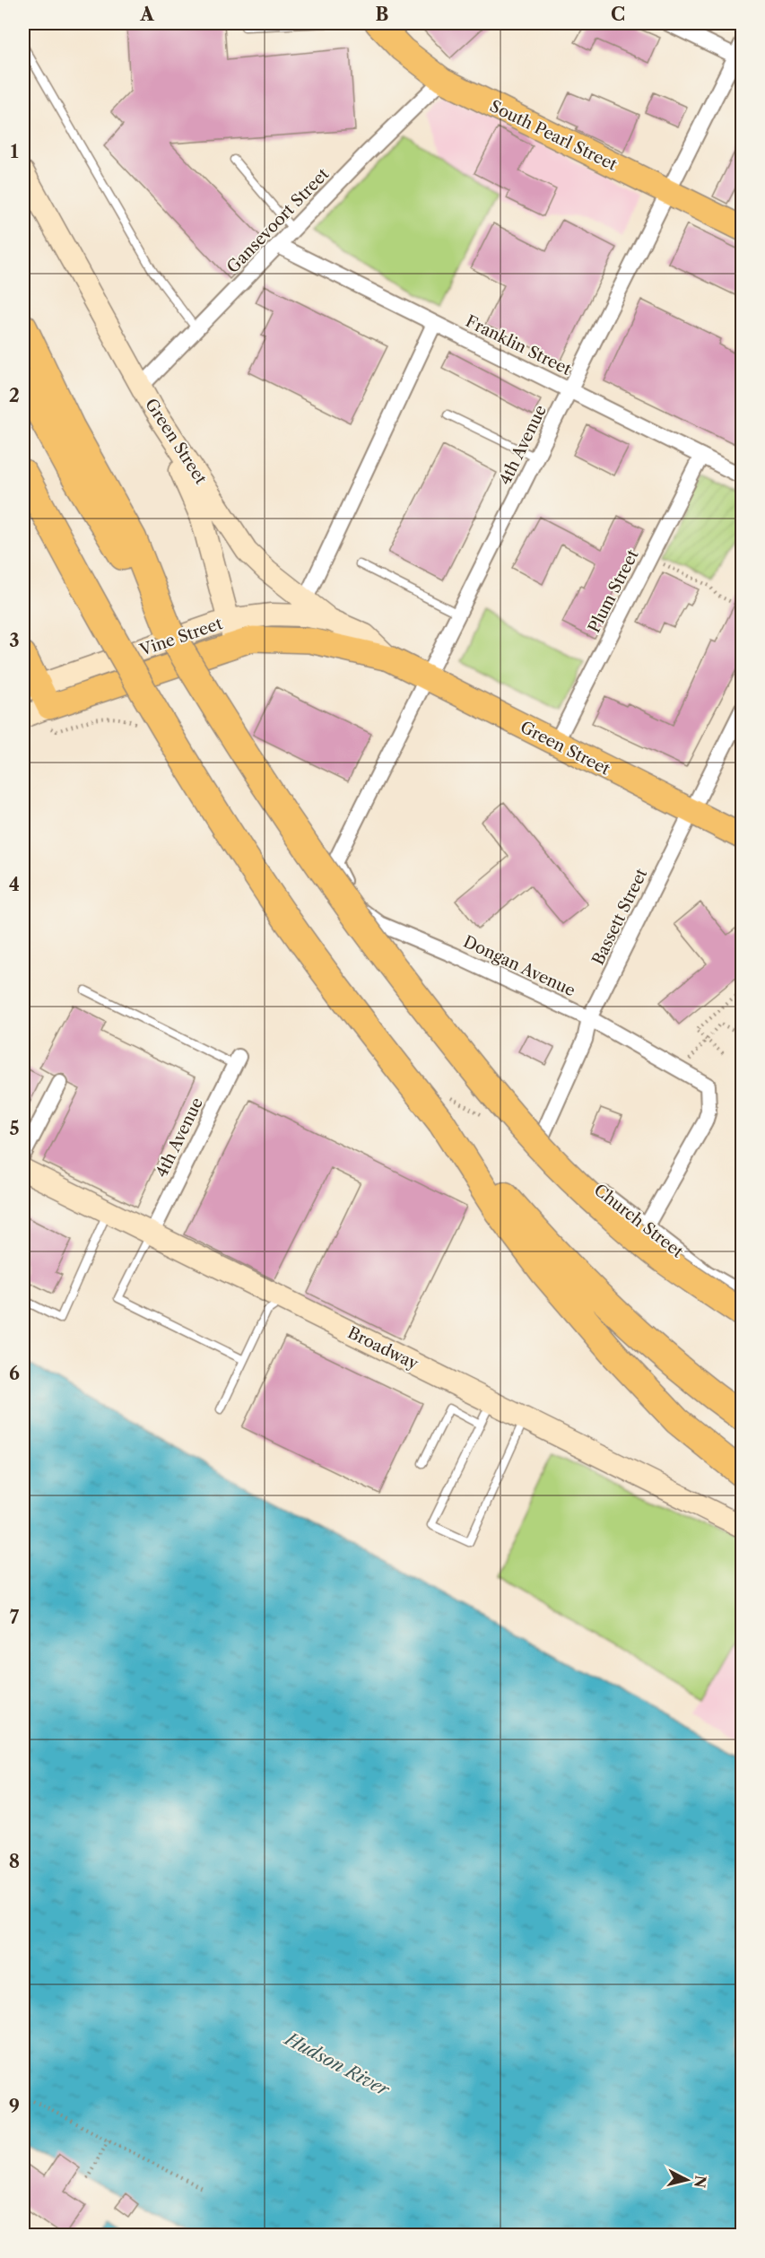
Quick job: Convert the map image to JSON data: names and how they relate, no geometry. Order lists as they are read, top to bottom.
{
  "streets": {
    "main road": ["South Pearl Street", "Green Street", "Vine Street"],
    "street": [
      "Gansevoort Street",
      "Franklin Street",
      "4th Avenue",
      "Plum Street",
      "Bassett Street",
      "Dongan Avenue",
      "Church Street",
      "Broadway"
    ]
  },
  "crossings": [
    ["South Pearl Street", "Gansevoort Street"],
    ["South Pearl Street", "4th Avenue"],
    ["Gansevoort Street", "Franklin Street"],
    ["Gansevoort Street", "Green Street"],
    ["Franklin Street", "4th Avenue"],
    ["Franklin Street", "Plum Street"],
    ["Green Street", "4th Avenue"],
    ["Green Street", "Plum Street"],
    ["Green Street", "Vine Street"],
    ["Green Street", "Bassett Street"],
    ["4th Avenue", "Dongan Avenue"],
    ["4th Avenue", "Broadway"],
    ["Bassett Street", "Dongan Avenue"],
    ["Bassett Street", "Church Street"],
    ["Dongan Avenue", "Church Street"]
  ],
  "water": ["Hudson River"],
  "north": "right",
  "grid": {
    "columns": ["A", "B", "C"],
    "rows": [
      "1",
      "2",
      "3",
      "4",
      "5",
      "6",
      "7",
      "8",
      "9"
    ]
  }
}
